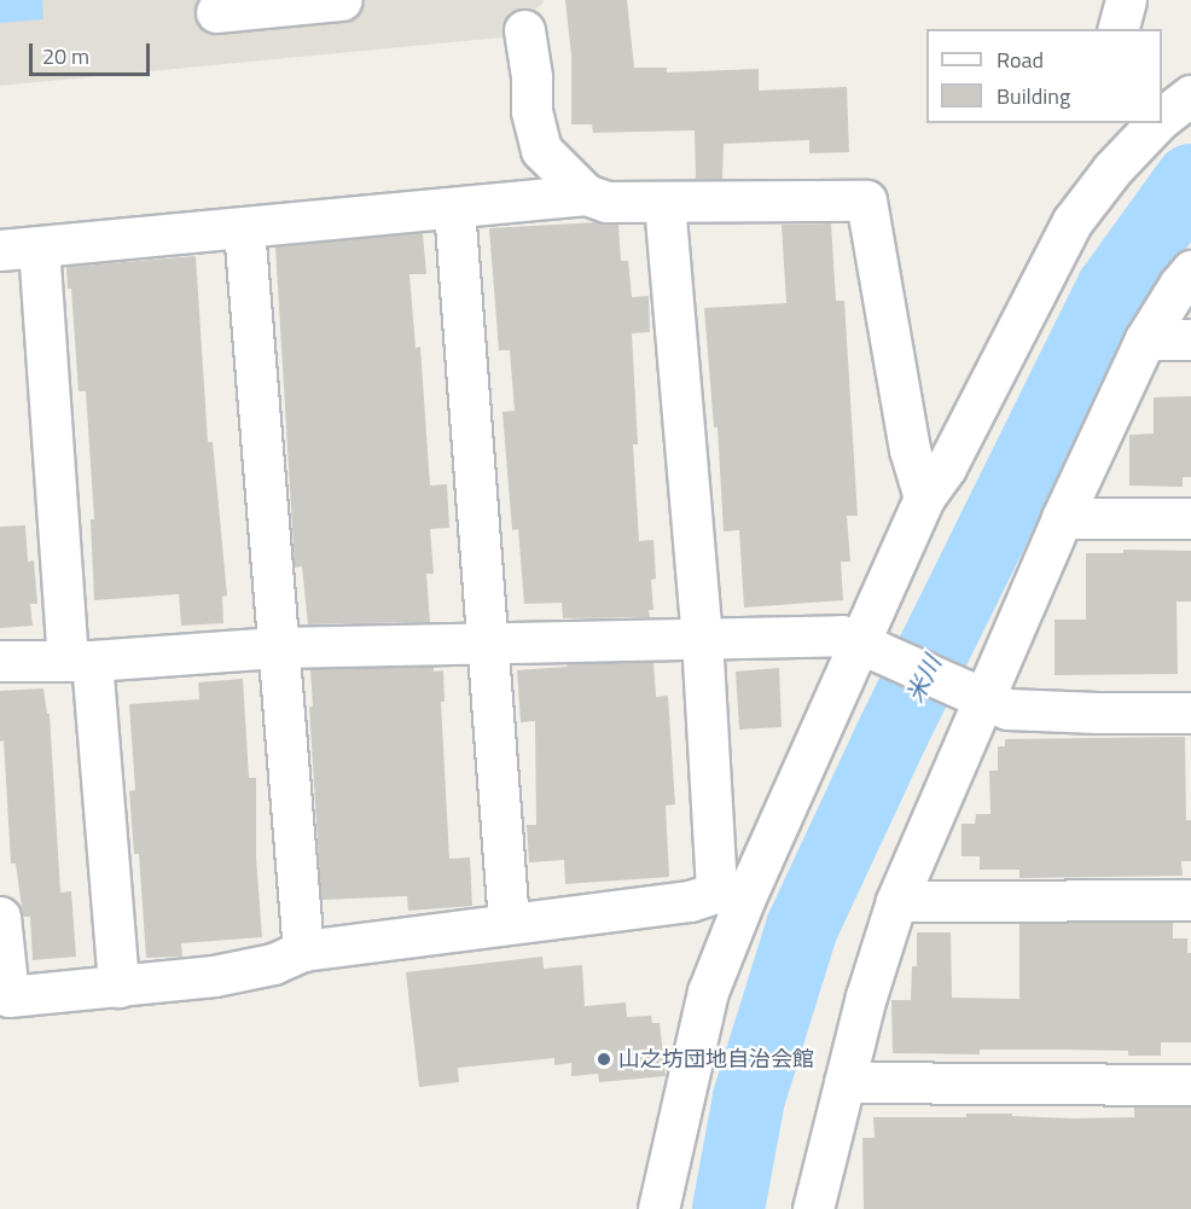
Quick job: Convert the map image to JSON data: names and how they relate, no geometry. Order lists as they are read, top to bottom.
{
  "water": ["米川"],
  "places": ["山之坊団地自治会館"],
  "legend": ["Road", "Building"],
  "scale_bar": "20 m"
}
